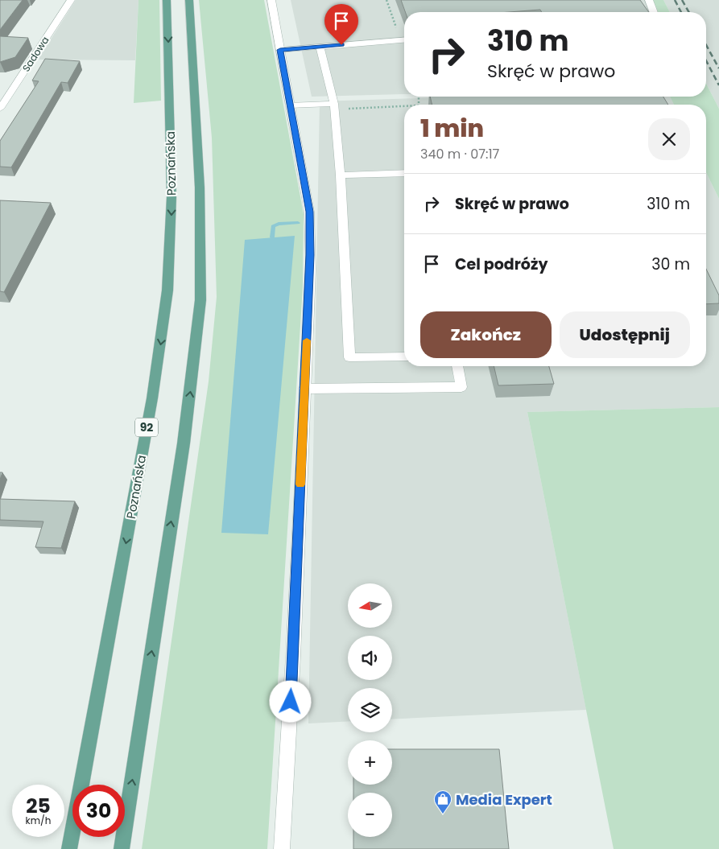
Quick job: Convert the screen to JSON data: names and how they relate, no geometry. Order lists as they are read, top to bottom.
{
  "streets": {
    "main road": ["Poznańska", "92"],
    "street": ["Sadowa"]
  },
  "places": {
    "shop": ["Media Expert"]
  },
  "north": "left",
  "page": {
    "turn": ["310 m", "Skręć w prawo"],
    "heading": ["1 min", "340 m · 07:17"],
    "list": [
      {
        "name": "Skręć w prawo",
        "value": "310 m"
      },
      {
        "name": "Cel podróży",
        "value": "30 m"
      }
    ],
    "buttons": ["Zakończ", "Udostępnij"],
    "map_buttons": ["+", "−"],
    "speed": "25 km/h",
    "limit": "30"
  }
}
